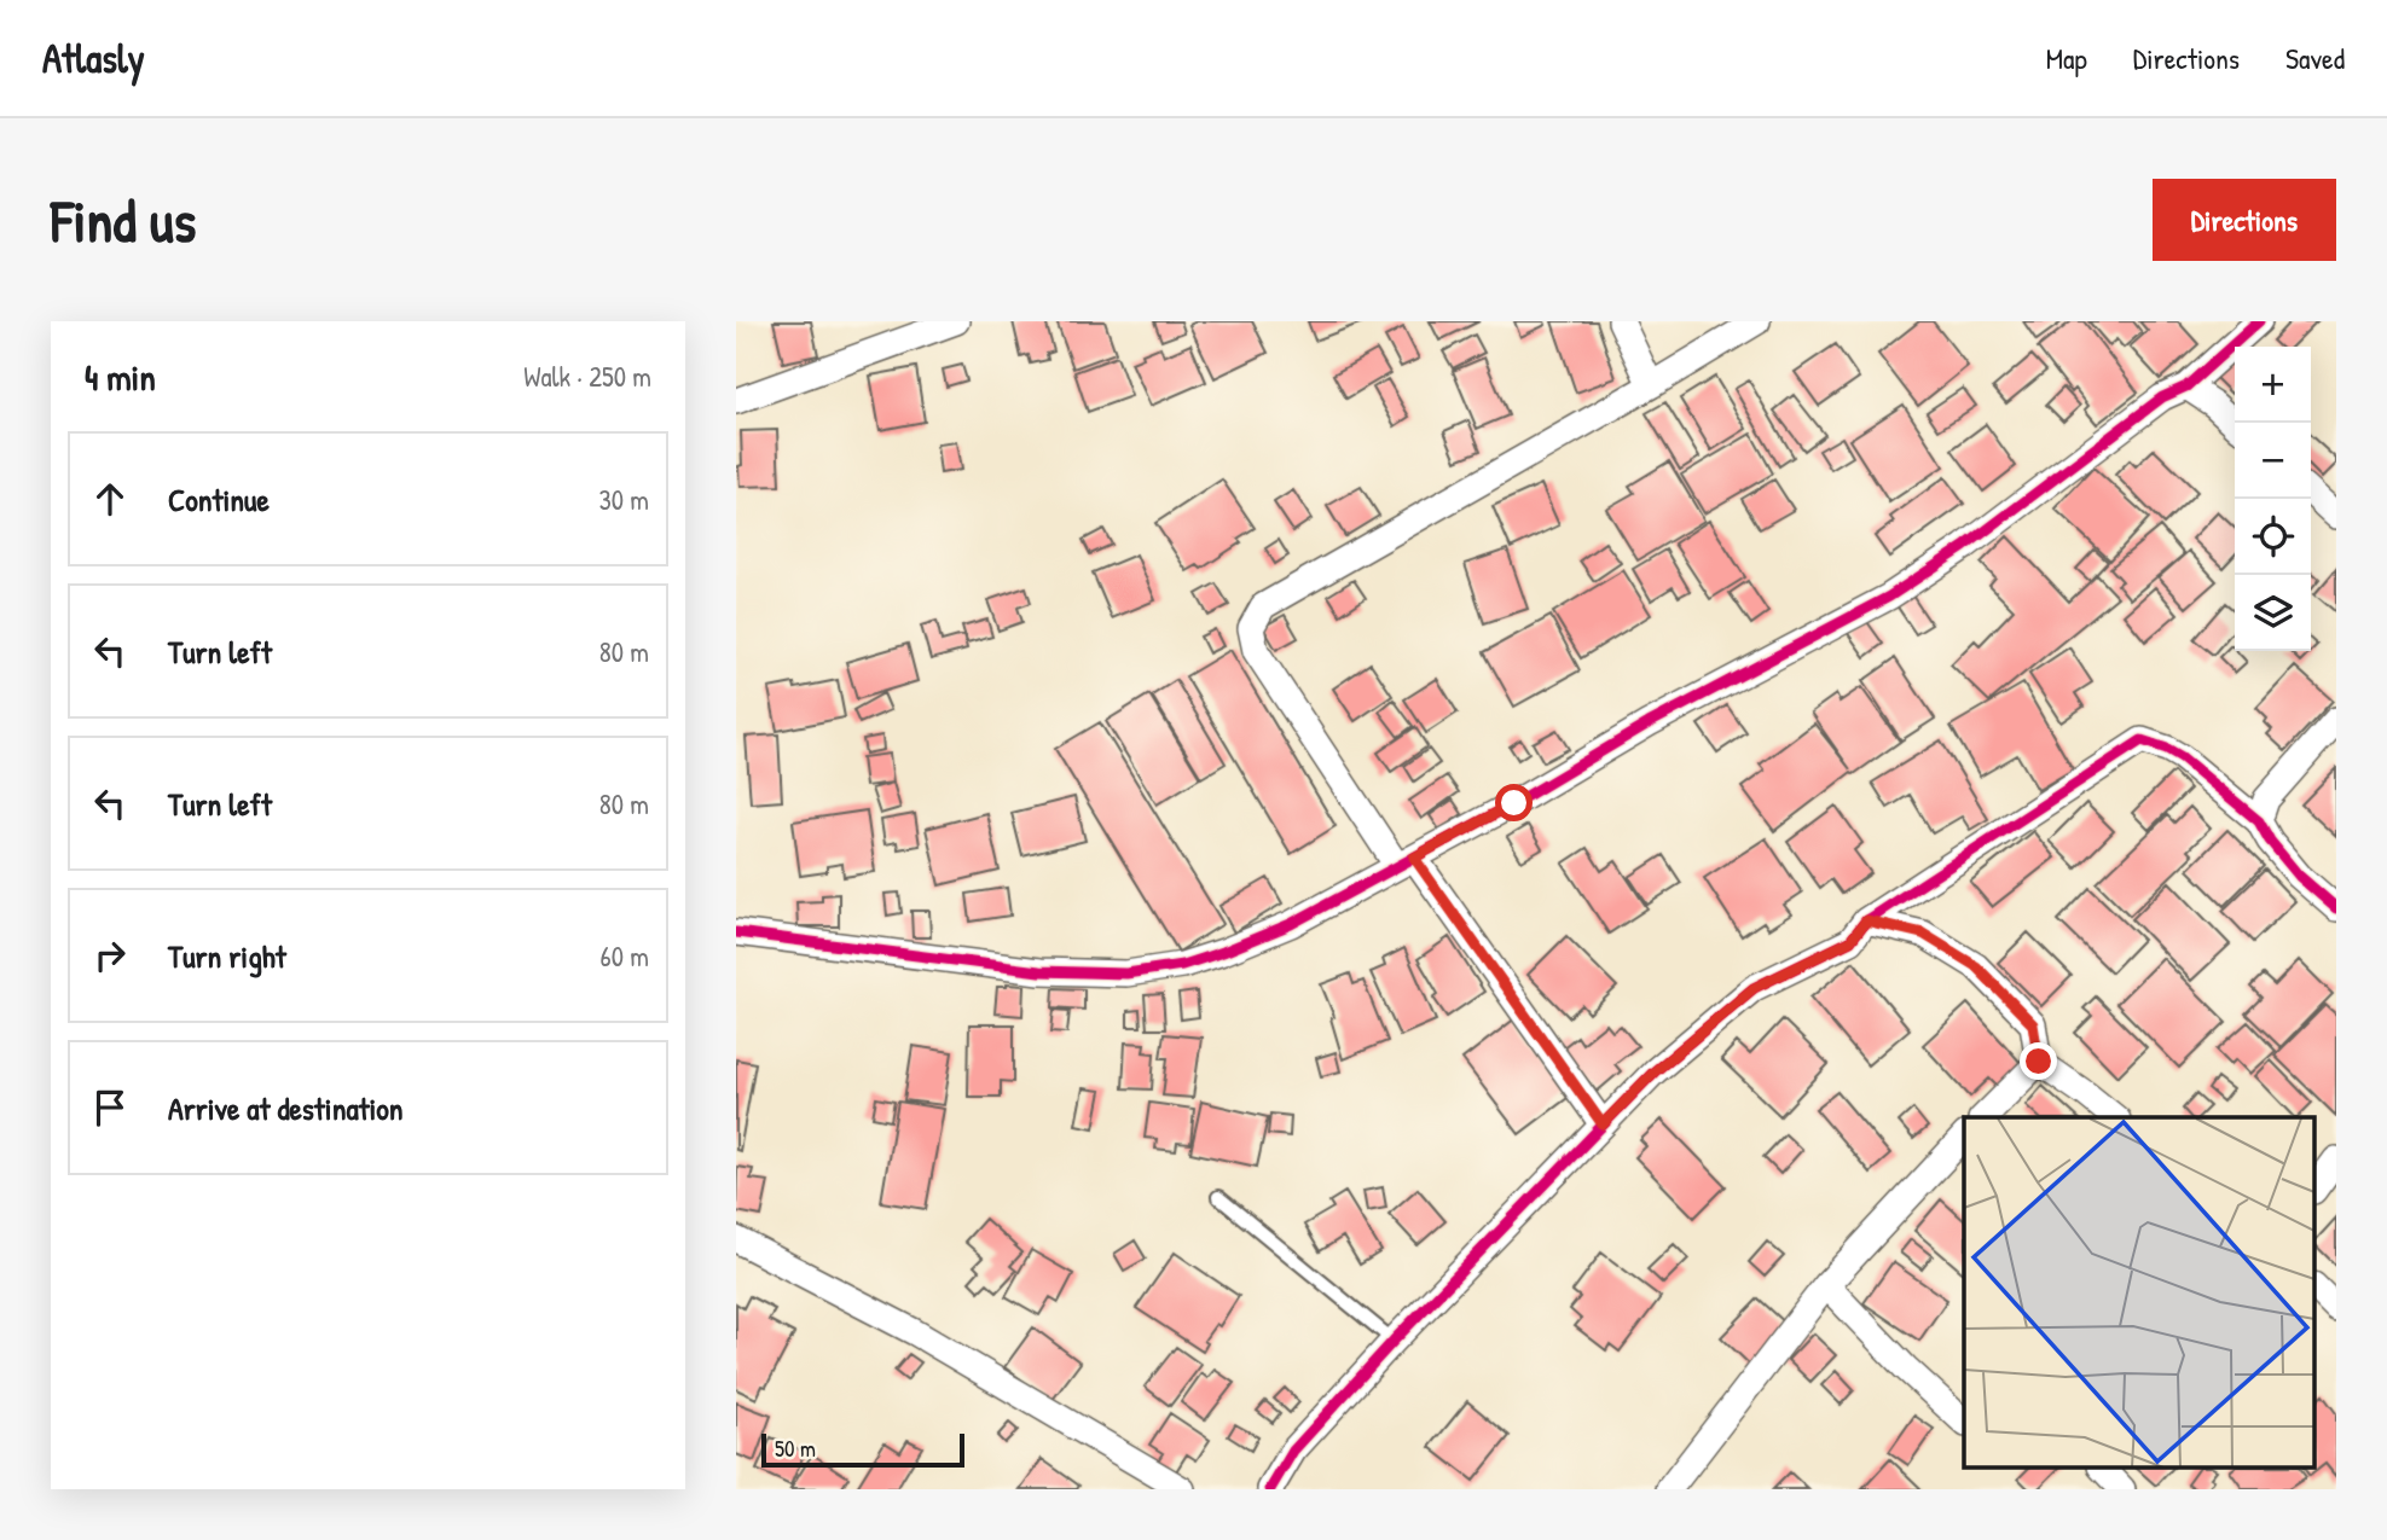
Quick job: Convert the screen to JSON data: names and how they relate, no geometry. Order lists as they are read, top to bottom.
{
  "scale_bar": "50 m",
  "page": {
    "header": "Atlasly",
    "nav": ["Map", "Directions", "Saved"],
    "buttons": "Directions",
    "title": "Find us",
    "heading": ["4 min", "Walk · 250 m"],
    "map_buttons": ["+", "−"],
    "list": [
      ["Continue", "30 m"],
      ["Turn left", "80 m"],
      ["Turn left", "80 m"],
      ["Turn right", "60 m"],
      "Arrive at destination"
    ],
    "scale": "50 m"
  }
}
